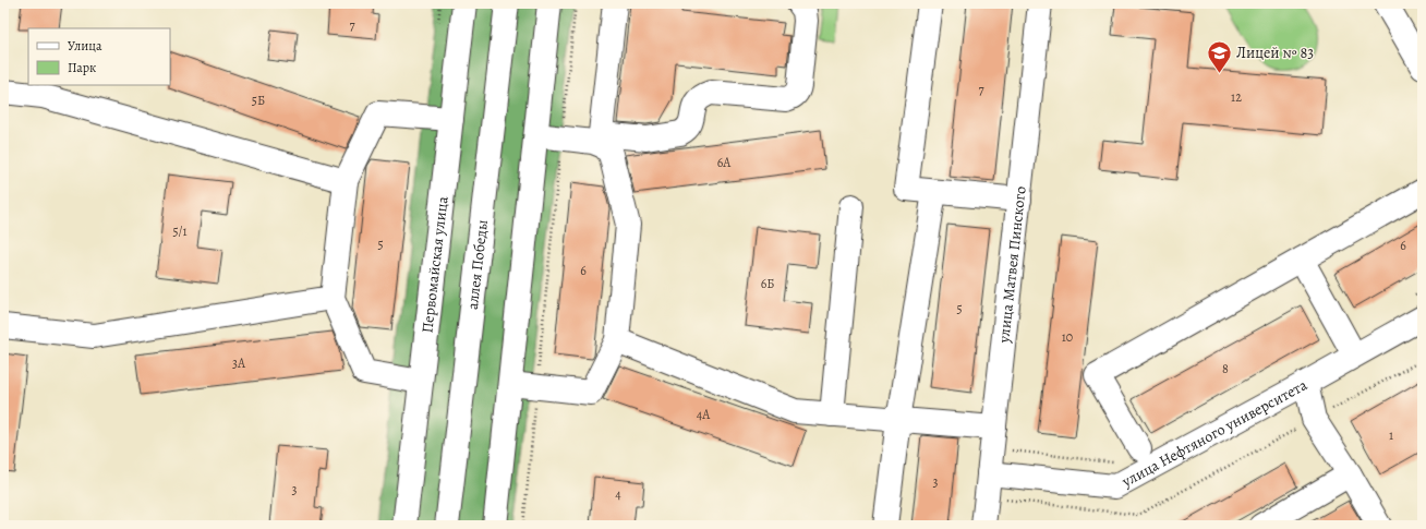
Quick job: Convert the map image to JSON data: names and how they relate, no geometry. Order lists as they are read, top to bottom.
{
  "streets": {
    "street": [
      "Первомайская улица",
      "аллея Победы",
      "улица Матвея Пинского",
      "улица Нефтяного университета"
    ]
  },
  "crossings": [
    ["улица Матвея Пинского", "улица Нефтяного университета"]
  ],
  "places": {
    "school or university": ["Лицей № 83"]
  },
  "house_numbers": [
    "7",
    "7",
    "12",
    "5Б",
    "6А",
    "5/1",
    "5",
    "6",
    "6",
    "6Б",
    "5",
    "10",
    "3А",
    "8",
    "4А",
    "1",
    "3",
    "3",
    "4"
  ],
  "legend": ["Улица", "Парк"]
}
